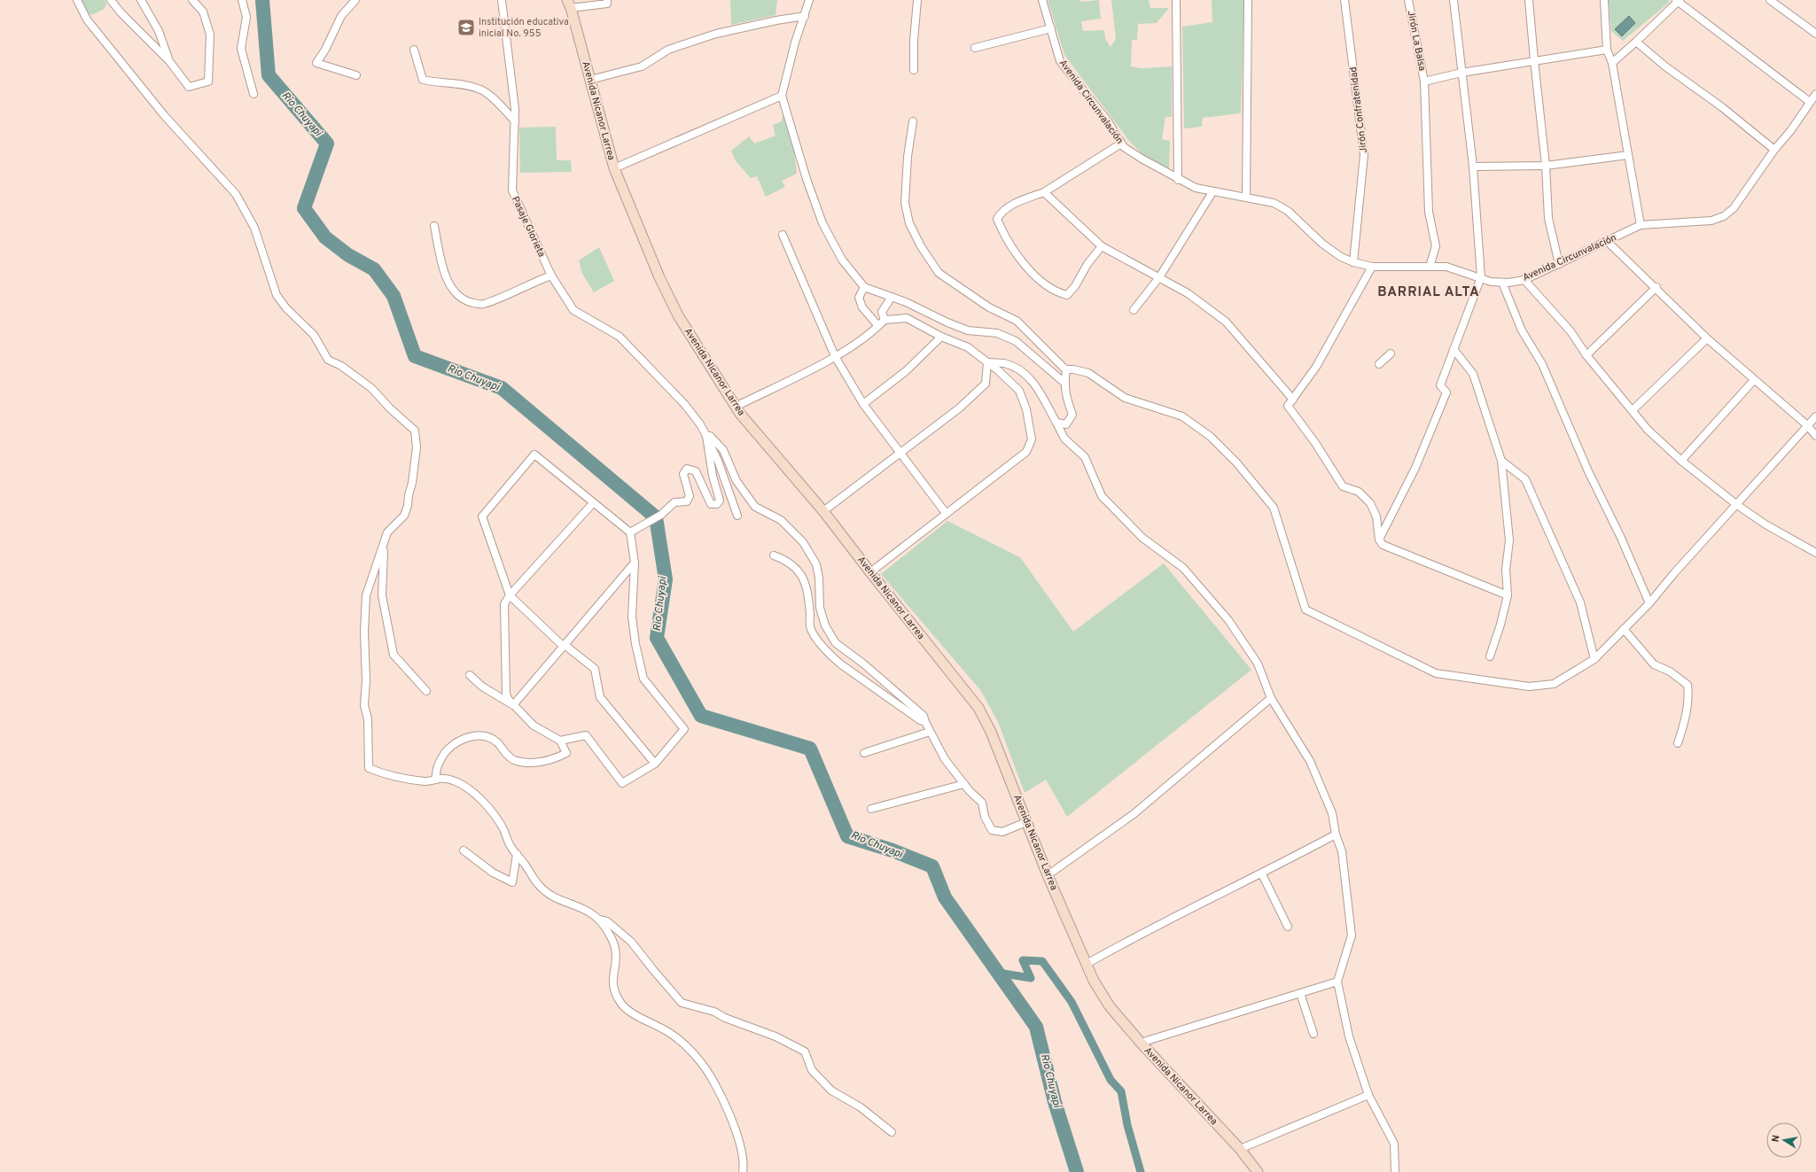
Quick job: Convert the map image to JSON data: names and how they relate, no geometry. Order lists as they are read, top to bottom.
{
  "streets": {
    "main road": ["Avenida Nicanor Larrea"],
    "street": [
      "Jirón La Balsa",
      "Avenida Circunvalación",
      "Jirón Confratenidad",
      "Pasaje Glorieta"
    ]
  },
  "crossings": [
    ["Jirón La Balsa", "Avenida Circunvalación"],
    ["Avenida Circunvalación", "Jirón Confratenidad"]
  ],
  "districts": ["BARRIAL ALTA"],
  "water": ["Rio Chuyapi"],
  "places": {
    "school or university": ["Institución educativa inicial No. 955"]
  },
  "north": "left"
}
